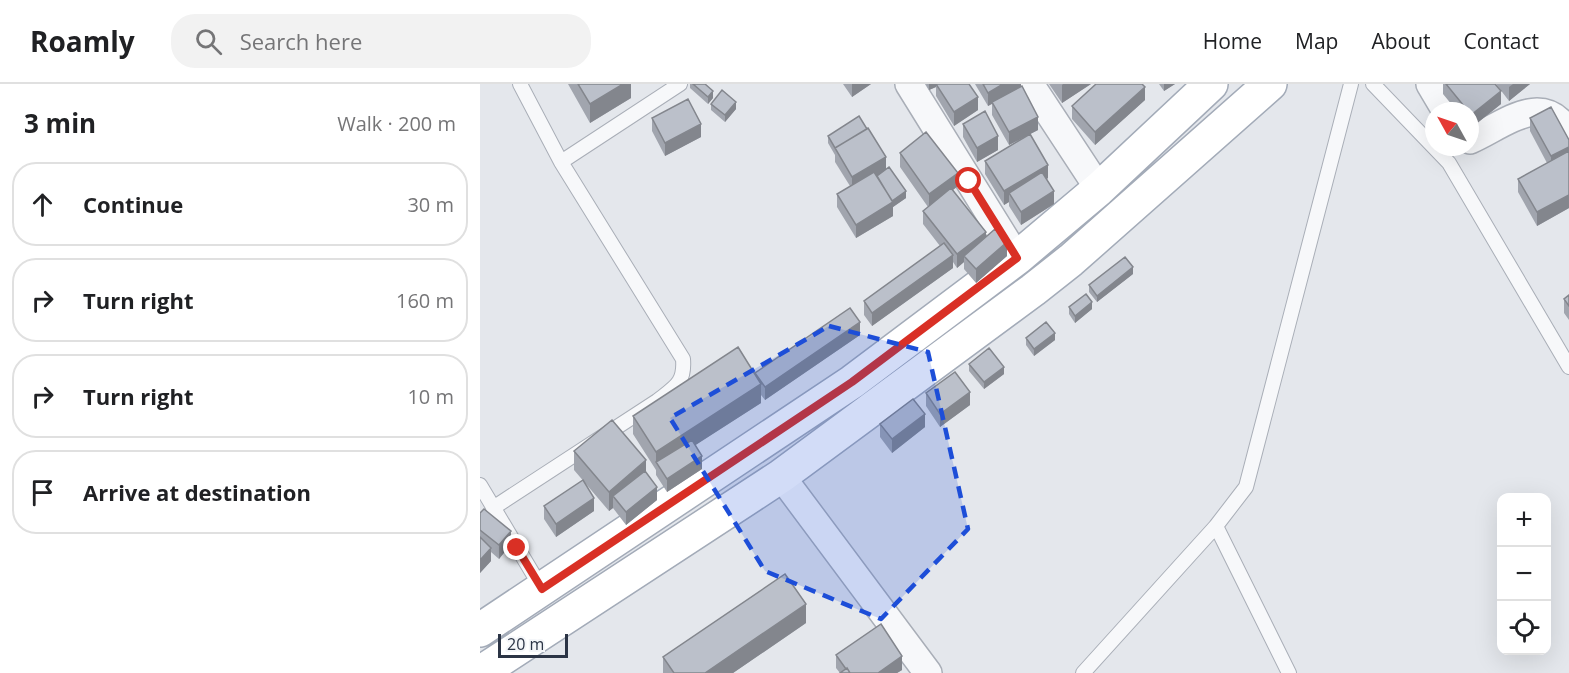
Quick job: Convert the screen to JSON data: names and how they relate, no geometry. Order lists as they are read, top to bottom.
{
  "scale_bar": "20 m",
  "north": "top left",
  "page": {
    "header": "Roamly",
    "search": "Search here",
    "nav": [
      "Home",
      "Map",
      "About",
      "Contact"
    ],
    "heading": ["3 min", "Walk · 200 m"],
    "list": [
      ["Continue", "30 m"],
      ["Turn right", "160 m"],
      ["Turn right", "10 m"],
      "Arrive at destination"
    ],
    "map_buttons": ["+", "−"],
    "scale": "20 m"
  }
}
